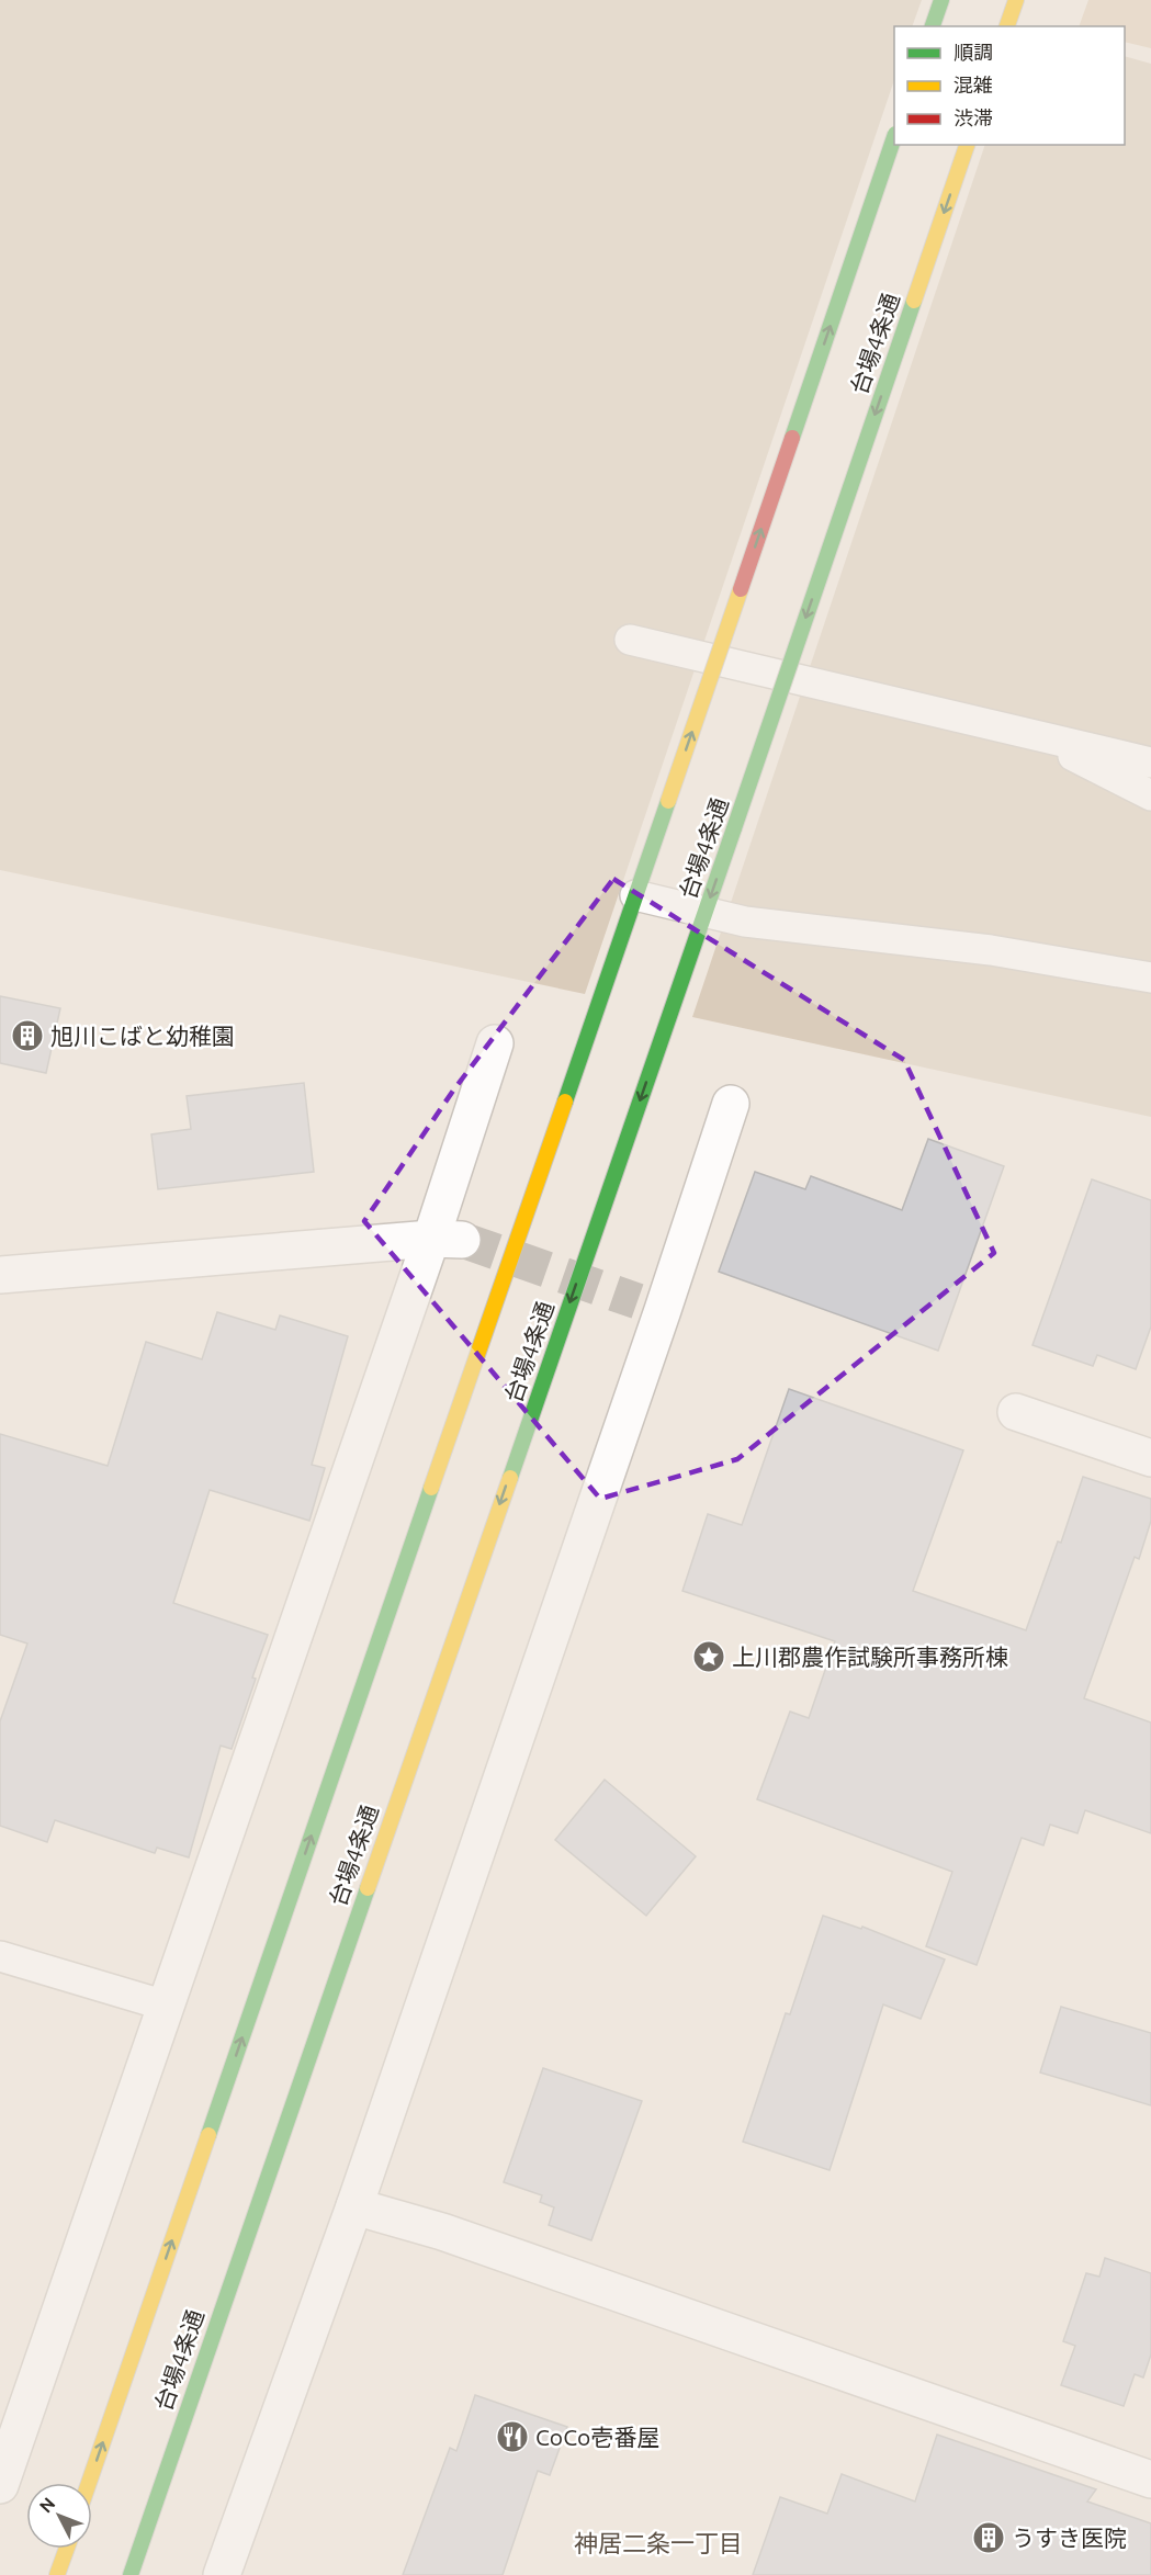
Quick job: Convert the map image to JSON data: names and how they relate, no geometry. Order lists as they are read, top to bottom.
{
  "streets": {
    "highway": ["台場4条通"]
  },
  "districts": ["神居二条一丁目"],
  "places": {
    "building": ["旭川こばと幼稚園", "うすき医院"],
    "place": ["上川郡農作試験所事務所棟"],
    "restaurant": ["CoCo壱番屋"]
  },
  "legend": ["順調", "混雑", "渋滞"],
  "north": "top left"
}
